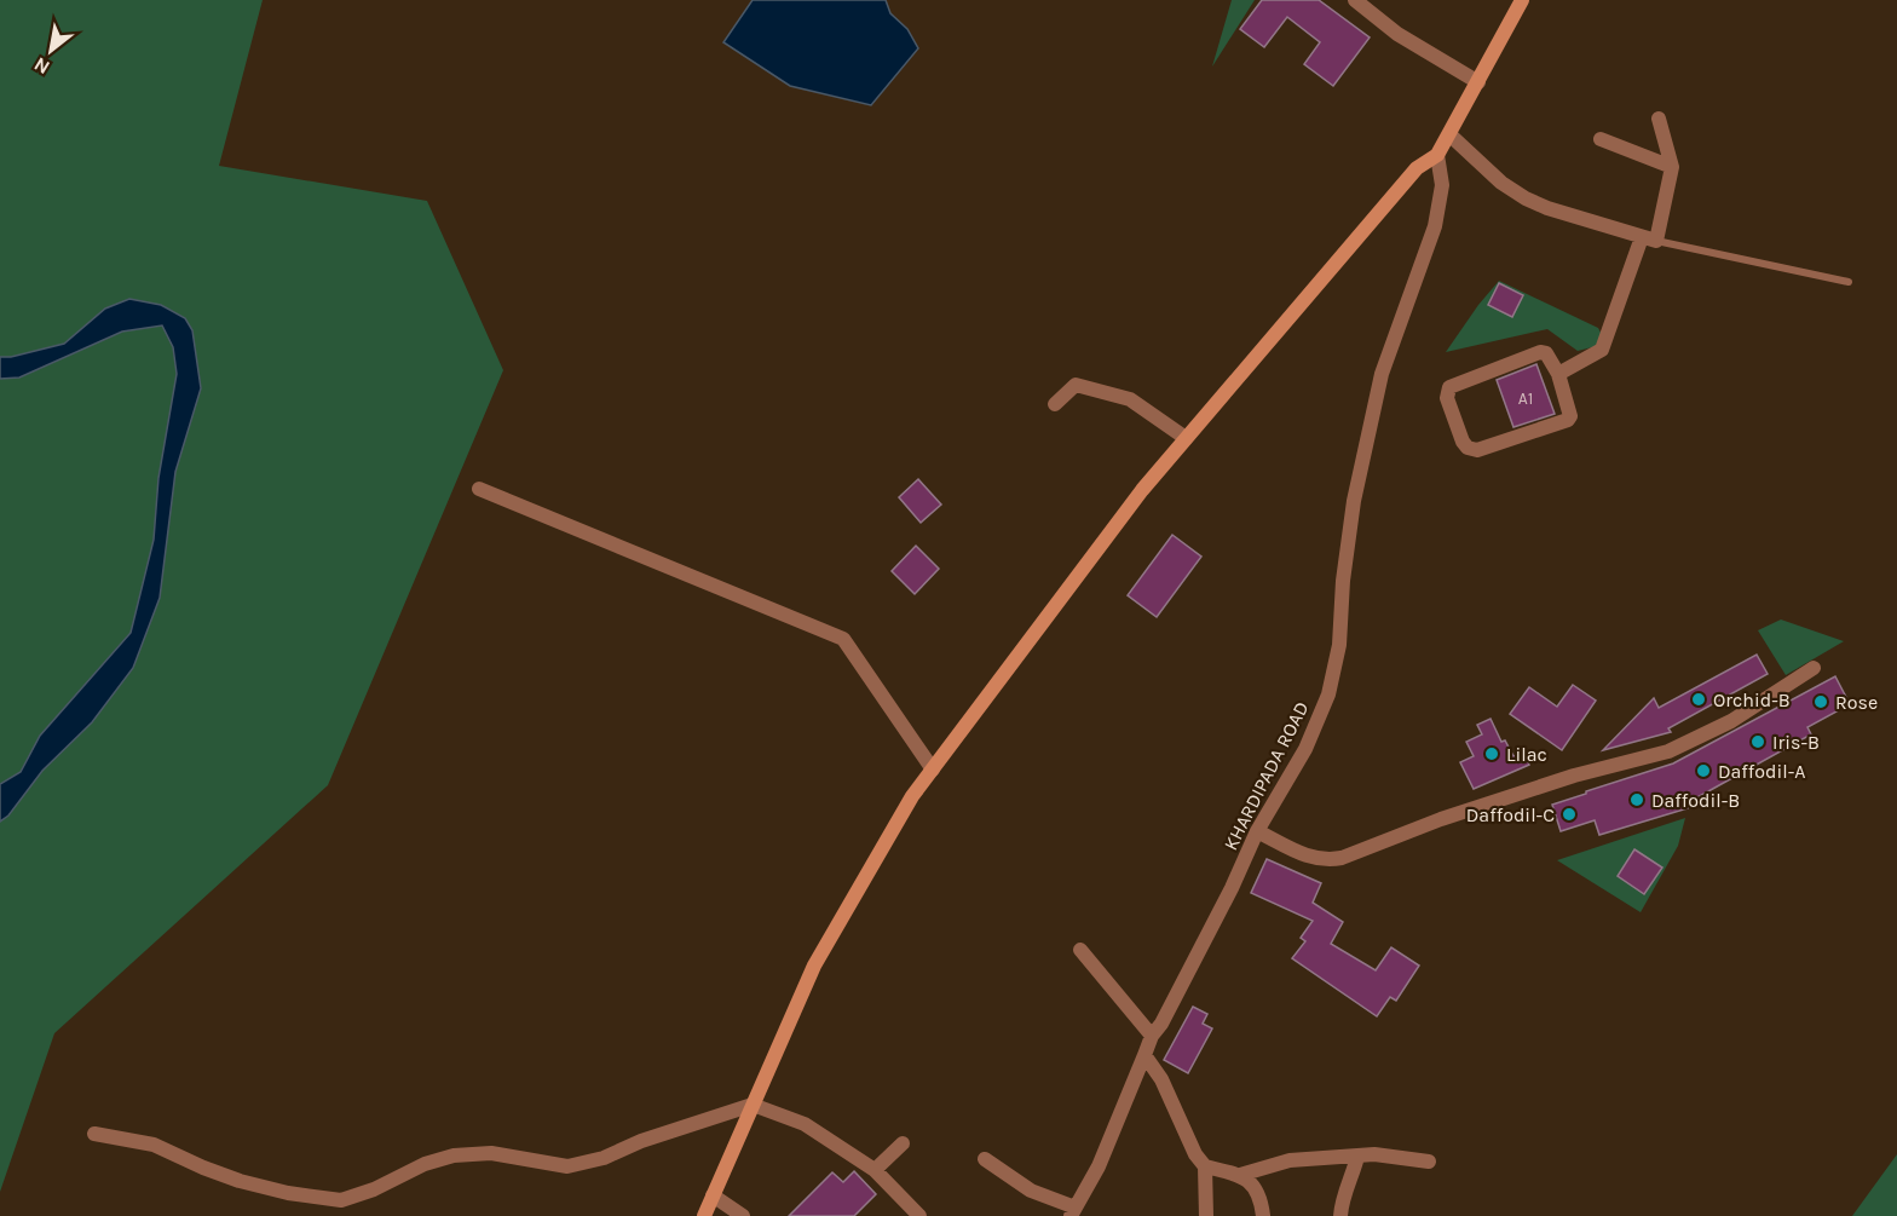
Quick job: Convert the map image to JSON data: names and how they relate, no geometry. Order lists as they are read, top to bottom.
{
  "streets": {
    "street": ["KHARDIPADA ROAD"]
  },
  "places": [
    "Orchid-B",
    "Rose",
    "Iris-B",
    "Lilac",
    "Daffodil-A",
    "Daffodil-B",
    "Daffodil-C"
  ],
  "house_numbers": ["A1"],
  "north": "bottom left"
}
